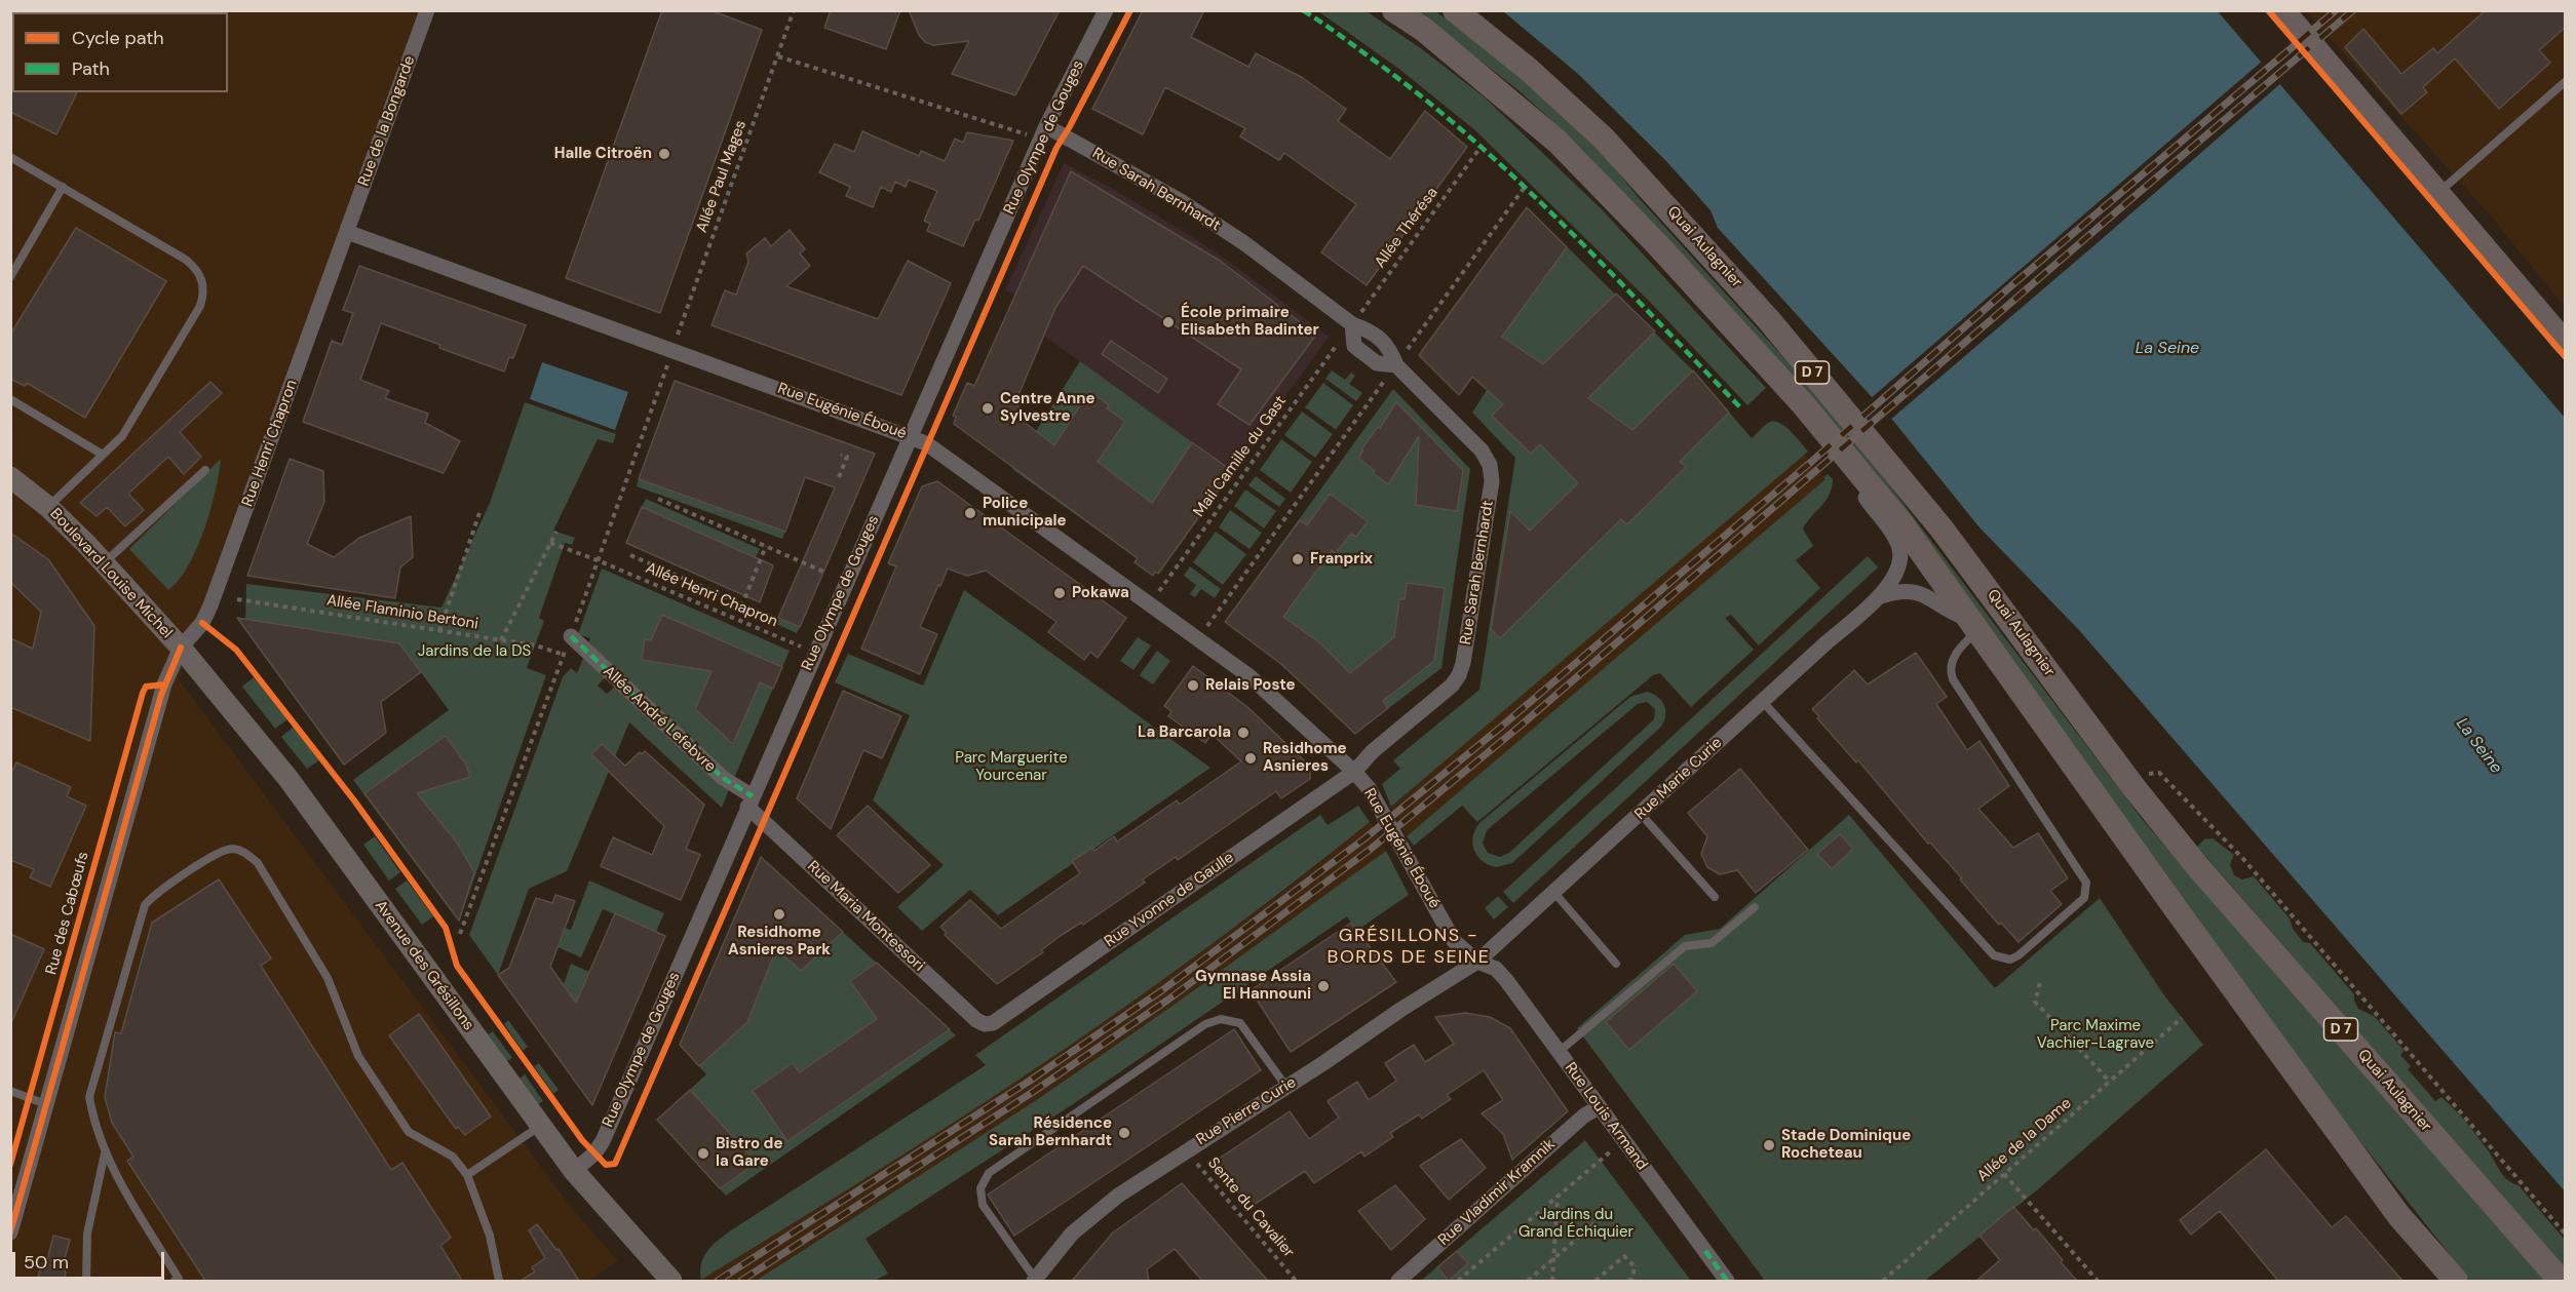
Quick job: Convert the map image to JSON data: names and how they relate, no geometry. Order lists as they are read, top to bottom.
{
  "streets": {
    "main road": [
      "Quai Aulagnier",
      "D 7",
      "Boulevard Louise Michel",
      "Avenue des Grésillons"
    ],
    "street": [
      "Rue de la Bongarde",
      "Rue Olympe de Gouges",
      "Rue Sarah Bernhardt",
      "Rue Eugénie Éboué",
      "Rue Henri Chapron",
      "Allée André Lefebvre",
      "Rue Marie Curie",
      "Rue Yvonne de Gaulle",
      "Rue des Cabœufs",
      "Rue Maria Montessori",
      "Rue Pierre Curie",
      "Rue Louis Armand",
      "Rue Vladimir Kramnik"
    ],
    "path": [
      "Allée Paul Mages",
      "Allée Thérésa",
      "Mail Camille du Gast",
      "Allée Henri Chapron",
      "Allée Flaminio Bertoni",
      "Allée de la Dame",
      "Sente du Cavalier"
    ]
  },
  "crossings": [
    ["Rue de la Bongarde", "Rue Eugénie Éboué"],
    ["Rue de la Bongarde", "Rue Henri Chapron"],
    ["Rue Olympe de Gouges", "Rue Sarah Bernhardt"],
    ["Rue Olympe de Gouges", "Rue Eugénie Éboué"],
    ["Rue Olympe de Gouges", "Allée Henri Chapron"],
    ["Rue Olympe de Gouges", "Allée André Lefebvre"],
    ["Rue Olympe de Gouges", "Rue Maria Montessori"],
    ["Rue Olympe de Gouges", "Avenue des Grésillons"],
    ["Allée Paul Mages", "Rue Eugénie Éboué"],
    ["Rue Sarah Bernhardt", "Allée Thérésa"],
    ["Rue Sarah Bernhardt", "Rue Eugénie Éboué"],
    ["Rue Sarah Bernhardt", "Mail Camille du Gast"],
    ["Rue Sarah Bernhardt", "Rue Yvonne de Gaulle"],
    ["Allée Thérésa", "Mail Camille du Gast"],
    ["Quai Aulagnier", "Rue Marie Curie"],
    ["Rue Eugénie Éboué", "Rue Henri Chapron"],
    ["Rue Eugénie Éboué", "Mail Camille du Gast"],
    ["Rue Eugénie Éboué", "Rue Marie Curie"],
    ["Rue Eugénie Éboué", "Rue Yvonne de Gaulle"],
    ["Rue Eugénie Éboué", "Rue Pierre Curie"],
    ["Rue Eugénie Éboué", "Rue Louis Armand"],
    ["Rue Henri Chapron", "Boulevard Louise Michel"],
    ["Rue Henri Chapron", "Rue des Cabœufs"],
    ["Rue Henri Chapron", "Avenue des Grésillons"],
    ["Boulevard Louise Michel", "Rue des Cabœufs"],
    ["Boulevard Louise Michel", "Avenue des Grésillons"],
    ["Allée André Lefebvre", "Rue Maria Montessori"],
    ["Rue Marie Curie", "Rue Pierre Curie"],
    ["Rue Marie Curie", "Rue Louis Armand"],
    ["Rue Yvonne de Gaulle", "Rue Maria Montessori"],
    ["Rue des Cabœufs", "Avenue des Grésillons"],
    ["Rue Pierre Curie", "Rue Louis Armand"],
    ["Rue Pierre Curie", "Sente du Cavalier"],
    ["Rue Louis Armand", "Rue Vladimir Kramnik"]
  ],
  "districts": ["GRÉSILLONS - BORDS DE SEINE"],
  "water": ["La Seine"],
  "parks": [
    "Jardins de la DS",
    "Parc Marguerite Yourcenar",
    "Parc Maxime Vachier-Lagrave",
    "Jardins du Grand Échiquier"
  ],
  "places": [
    "Halle Citroën",
    "École primaire Elisabeth Badinter",
    "Centre Anne Sylvestre",
    "Police municipale",
    "Franprix",
    "Pokawa",
    "Relais Poste",
    "La Barcarola",
    "Residhome Asnieres",
    "Residhome Asnieres Park",
    "Gymnase Assia El Hannouni",
    "Résidence Sarah Bernhardt",
    "Stade Dominique Rocheteau",
    "Bistro de la Gare"
  ],
  "legend": ["Cycle path", "Path"],
  "scale_bar": "50 m"
}
